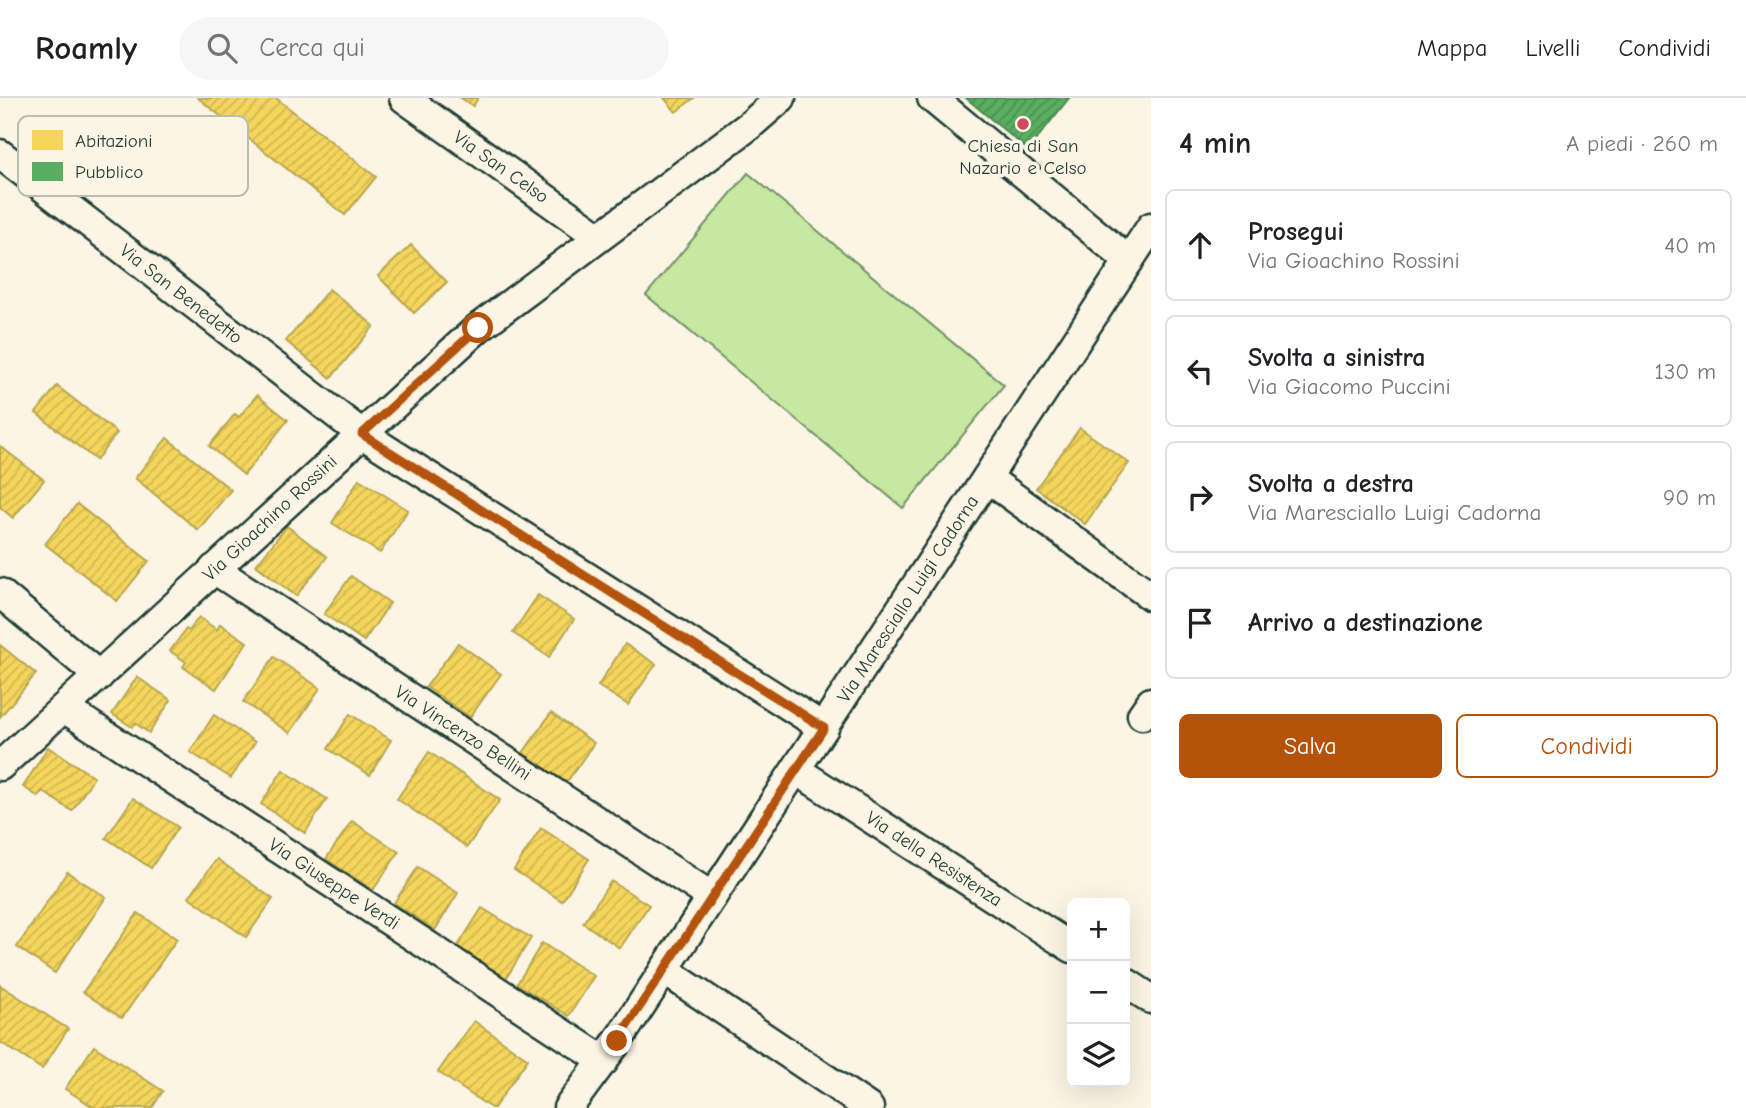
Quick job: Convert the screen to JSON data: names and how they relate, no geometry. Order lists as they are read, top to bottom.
{
  "streets": {
    "street": [
      "Via San Celso",
      "Via San Benedetto",
      "Via Gioachino Rossini",
      "Via Maresciallo Luigi Cadorna",
      "Via Vincenzo Bellini",
      "Via della Resistenza",
      "Via Giuseppe Verdi"
    ]
  },
  "crossings": [
    ["Via San Celso", "Via Gioachino Rossini"],
    ["Via San Benedetto", "Via Gioachino Rossini"],
    ["Via San Benedetto", "Via Maresciallo Luigi Cadorna"],
    ["Via Gioachino Rossini", "Via Vincenzo Bellini"],
    ["Via Gioachino Rossini", "Via Giuseppe Verdi"],
    ["Via Maresciallo Luigi Cadorna", "Via Vincenzo Bellini"],
    ["Via Maresciallo Luigi Cadorna", "Via della Resistenza"],
    ["Via Maresciallo Luigi Cadorna", "Via Giuseppe Verdi"]
  ],
  "places": ["Chiesa di San Nazario e Celso"],
  "legend": ["Abitazioni", "Pubblico"],
  "page": {
    "header": "Roamly",
    "search": "Cerca qui",
    "nav": ["Mappa", "Livelli", "Condividi"],
    "heading": ["4 min", "A piedi · 260 m"],
    "list": [
      ["Prosegui", "Via Gioachino Rossini", "40 m"],
      ["Svolta a sinistra", "Via Giacomo Puccini", "130 m"],
      ["Svolta a destra", "Via Maresciallo Luigi Cadorna", "90 m"],
      "Arrivo a destinazione"
    ],
    "buttons": ["Salva", "Condividi"],
    "map_buttons": ["+", "−"]
  }
}
